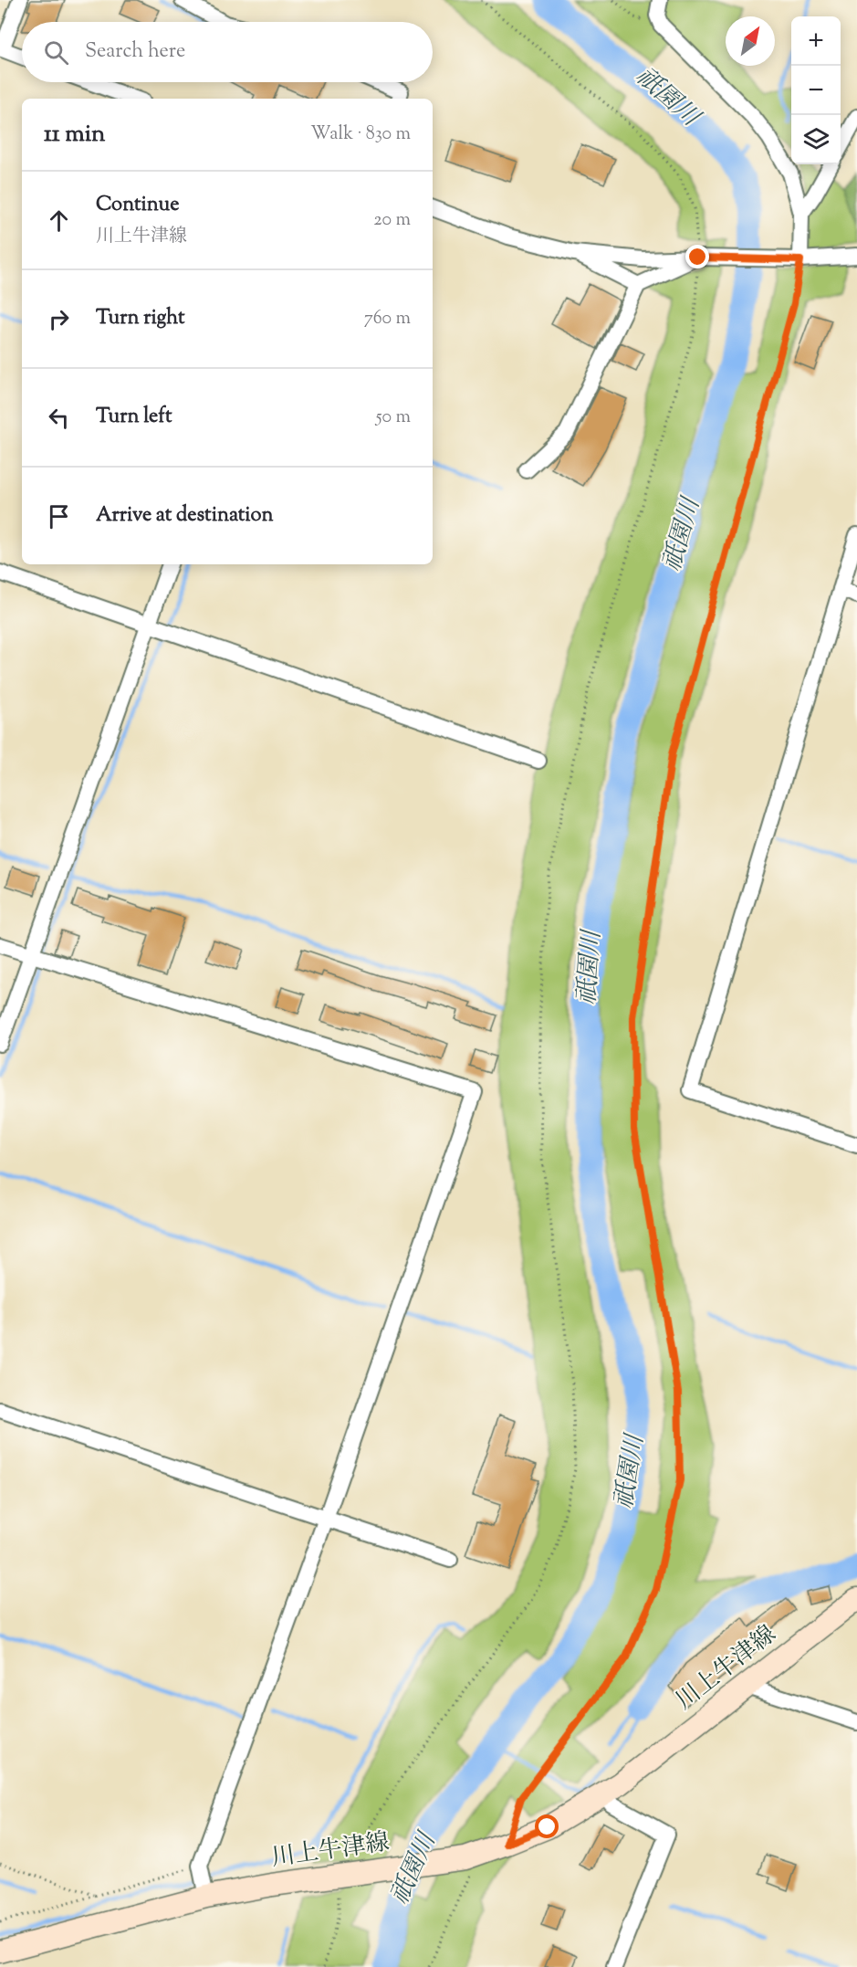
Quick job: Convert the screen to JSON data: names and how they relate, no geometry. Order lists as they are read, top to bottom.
{
  "streets": {
    "main road": ["川上牛津線"]
  },
  "water": ["祇園川"],
  "north": "top right",
  "page": {
    "map_buttons": ["+", "−"],
    "search": "Search here",
    "heading": ["11 min", "Walk · 830 m"],
    "list": [
      ["Continue", "川上牛津線", "20 m"],
      ["Turn right", "760 m"],
      ["Turn left", "50 m"],
      "Arrive at destination"
    ]
  }
}
